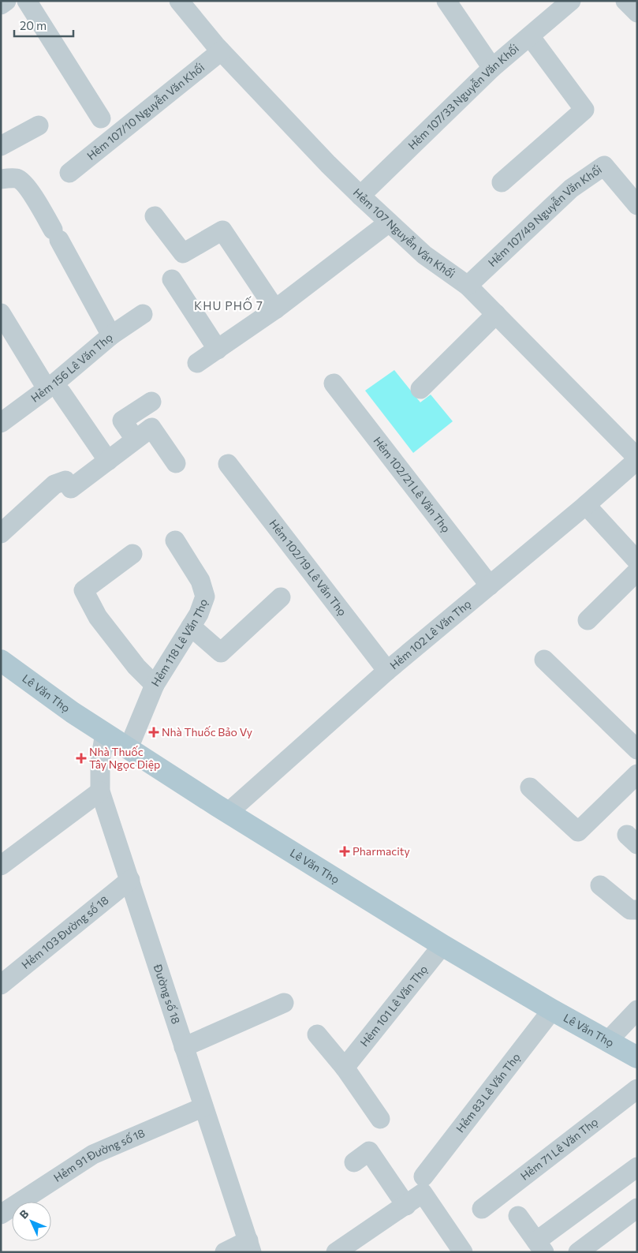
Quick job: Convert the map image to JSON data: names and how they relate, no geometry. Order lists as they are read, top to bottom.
{
  "streets": {
    "main road": ["Lê Văn Thọ"],
    "street": [
      "Hẻm 107/33 Nguyễn Văn Khối",
      "Hẻm 107/10 Nguyễn Văn Khối",
      "Hẻm 107/49 Nguyễn Văn Khối",
      "Hẻm 107 Nguyễn Văn Khối",
      "Hẻm 156 Lê Văn Thọ",
      "Hẻm 102/21 Lê Văn Thọ",
      "Hẻm 102/19 Lê Văn Thọ",
      "Hẻm 102 Lê Văn Thọ",
      "Hẻm 118 Lê Văn Thọ",
      "Hẻm 103 Đường số 18",
      "Đường số 18",
      "Hẻm 101 Lê Văn Thọ",
      "Hẻm 83 Lê Văn Thọ",
      "Hẻm 71 Lê Văn Thọ",
      "Hẻm 91 Đường số 18"
    ]
  },
  "crossings": [
    ["Hẻm 107/33 Nguyễn Văn Khối", "Hẻm 107 Nguyễn Văn Khối"],
    ["Hẻm 107/10 Nguyễn Văn Khối", "Hẻm 107 Nguyễn Văn Khối"],
    ["Hẻm 107/49 Nguyễn Văn Khối", "Hẻm 107 Nguyễn Văn Khối"],
    ["Hẻm 102/21 Lê Văn Thọ", "Hẻm 102 Lê Văn Thọ"],
    ["Hẻm 102/19 Lê Văn Thọ", "Hẻm 102 Lê Văn Thọ"],
    ["Hẻm 102 Lê Văn Thọ", "Lê Văn Thọ"],
    ["Hẻm 118 Lê Văn Thọ", "Lê Văn Thọ"],
    ["Lê Văn Thọ", "Đường số 18"],
    ["Lê Văn Thọ", "Hẻm 101 Lê Văn Thọ"],
    ["Lê Văn Thọ", "Hẻm 83 Lê Văn Thọ"],
    ["Hẻm 103 Đường số 18", "Đường số 18"],
    ["Đường số 18", "Hẻm 91 Đường số 18"]
  ],
  "districts": ["KHU PHỐ 7"],
  "places": {
    "health": ["Nhà Thuốc Bảo Vy", "Nhà Thuốc Tây Ngọc Diệp", "Pharmacity"]
  },
  "scale_bar": "20 m",
  "north": "top left"
}
